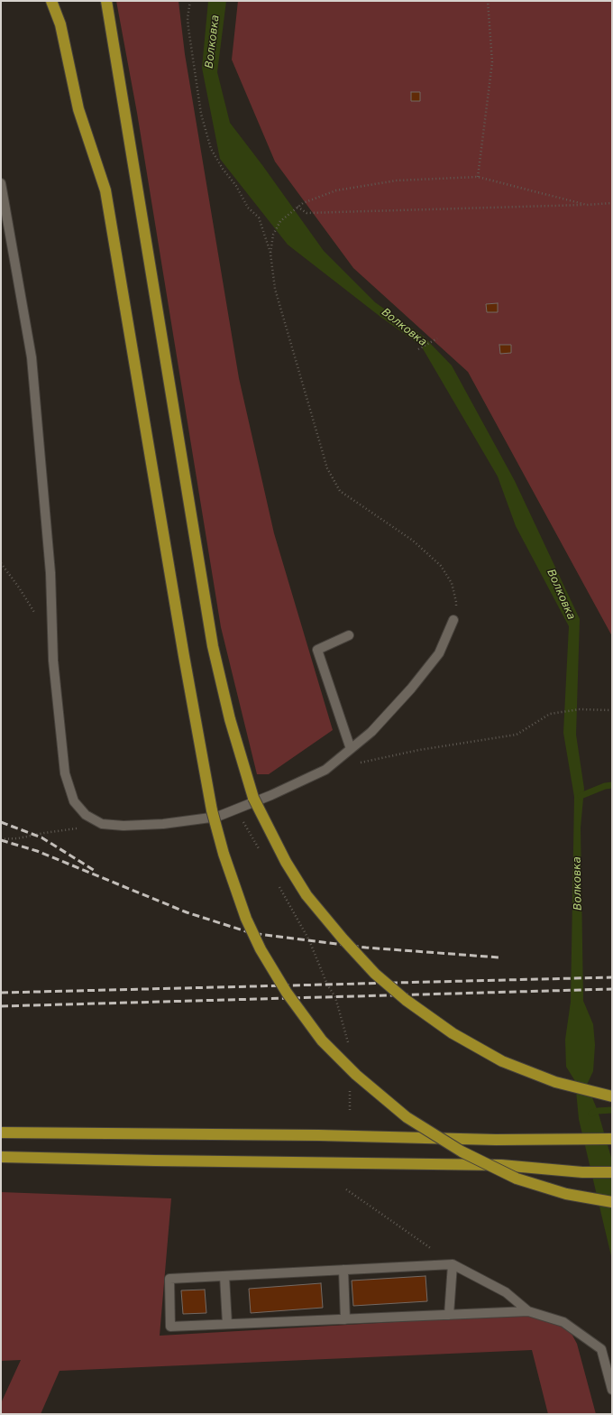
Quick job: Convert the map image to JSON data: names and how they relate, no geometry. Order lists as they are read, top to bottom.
{
  "water": ["Волковка"]
}
